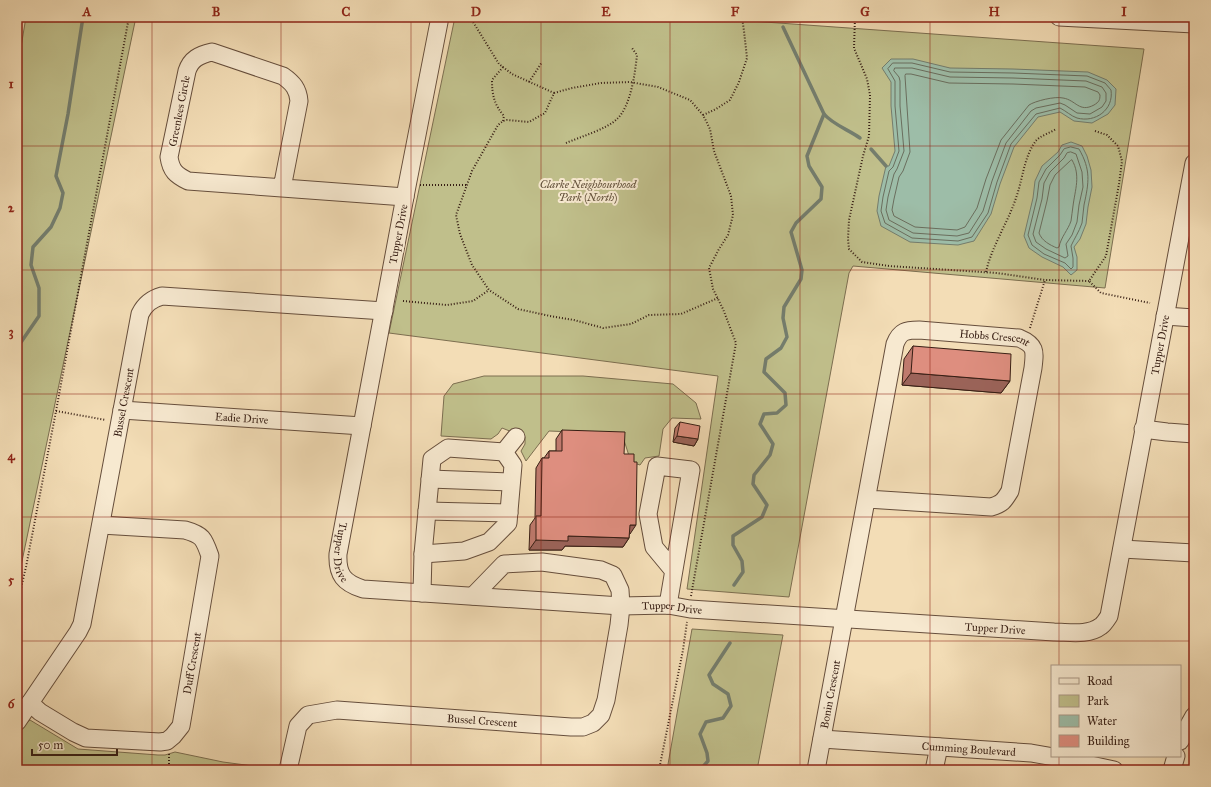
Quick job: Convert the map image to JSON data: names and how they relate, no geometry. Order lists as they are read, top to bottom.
{
  "streets": {
    "street": [
      "Greenlees Circle",
      "Tupper Drive",
      "Hobbs Crescent",
      "Bussel Crescent",
      "Eadie Drive",
      "Duff Crescent",
      "Bonin Crescent",
      "Cumming Boulevard"
    ]
  },
  "crossings": [
    ["Greenlees Circle", "Tupper Drive"],
    ["Tupper Drive", "Hobbs Crescent"],
    ["Tupper Drive", "Bussel Crescent"],
    ["Tupper Drive", "Eadie Drive"],
    ["Tupper Drive", "Bonin Crescent"],
    ["Hobbs Crescent", "Bonin Crescent"],
    ["Bussel Crescent", "Eadie Drive"],
    ["Bussel Crescent", "Duff Crescent"],
    ["Bonin Crescent", "Cumming Boulevard"]
  ],
  "parks": ["Clarke Neighbourhood Park (North)"],
  "legend": [
    "Road",
    "Park",
    "Water",
    "Building"
  ],
  "scale_bar": "50 m",
  "grid": {
    "columns": [
      "A",
      "B",
      "C",
      "D",
      "E",
      "F",
      "G",
      "H",
      "I"
    ],
    "rows": [
      "1",
      "2",
      "3",
      "4",
      "5",
      "6"
    ]
  }
}
